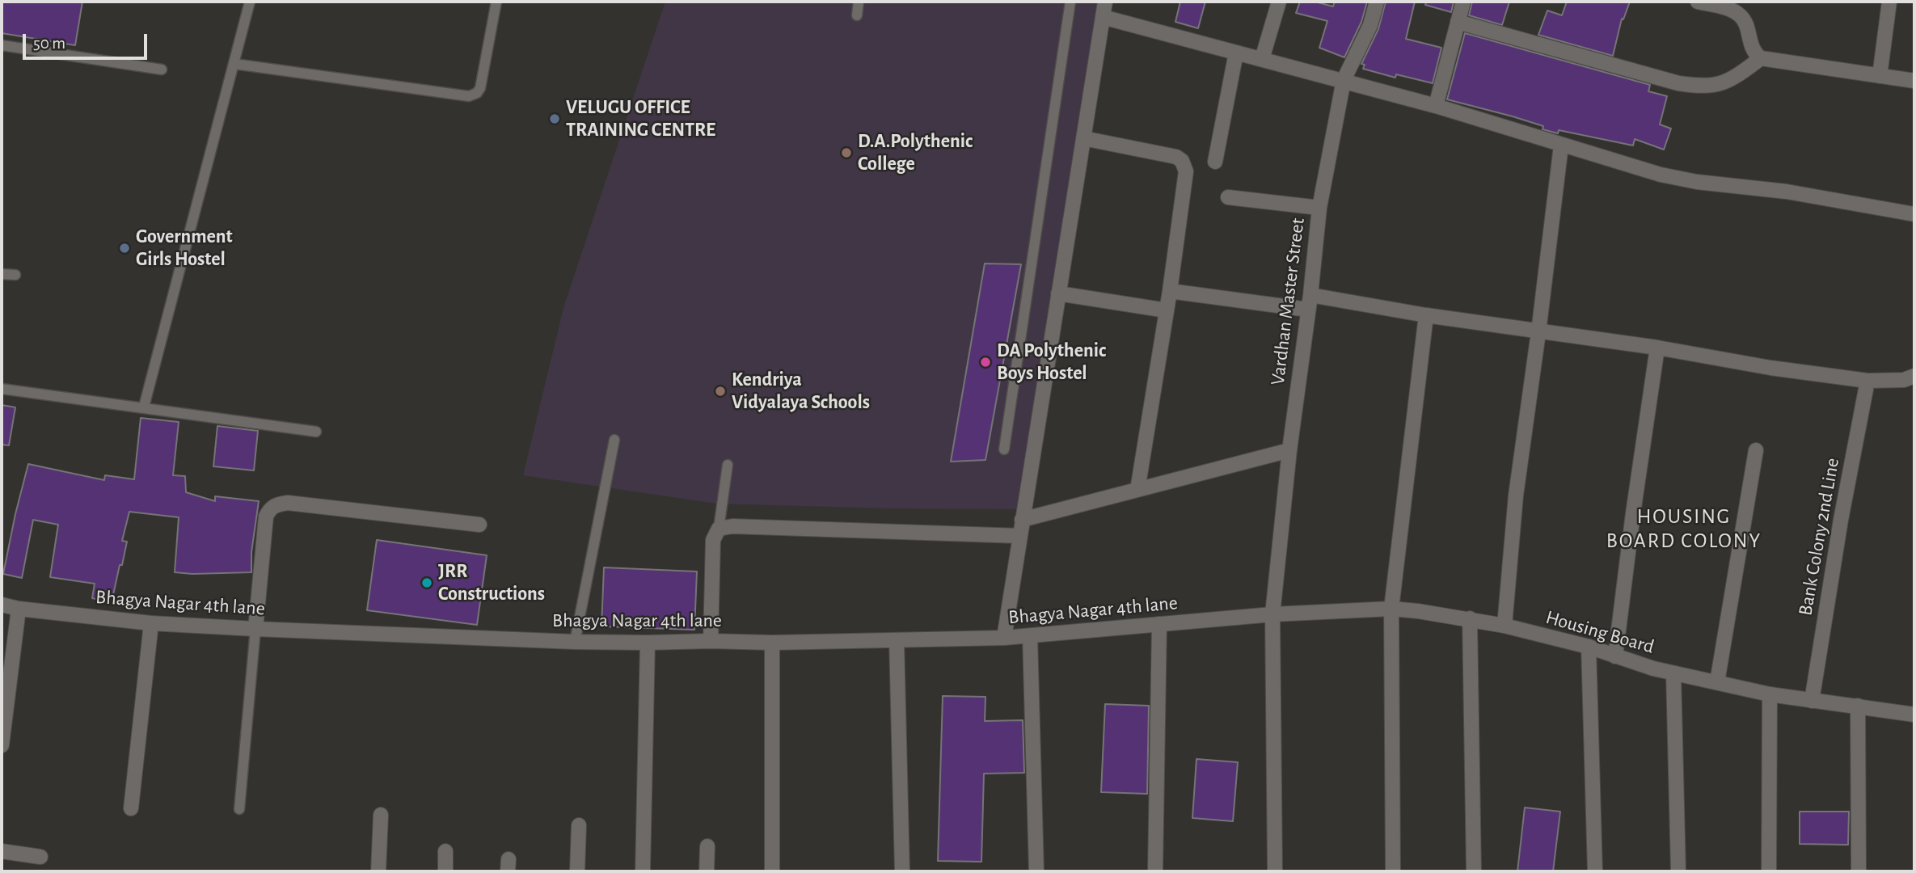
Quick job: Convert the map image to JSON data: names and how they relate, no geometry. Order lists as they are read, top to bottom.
{
  "streets": {
    "street": [
      "Vardhan Master Street",
      "Bank Colony 2nd Line",
      "Bhagya Nagar 4th lane",
      "Housing Board"
    ]
  },
  "crossings": [
    ["Vardhan Master Street", "Bhagya Nagar 4th lane"],
    ["Vardhan Master Street", "Housing Board"],
    ["Bank Colony 2nd Line", "Housing Board"],
    ["Bhagya Nagar 4th lane", "Housing Board"]
  ],
  "districts": ["HOUSING BOARD COLONY"],
  "places": [
    "VELUGU OFFICE TRAINING CENTRE",
    "D.A.Polythenic College",
    "Government Girls Hostel",
    "DA Polythenic Boys Hostel",
    "Kendriya Vidyalaya Schools",
    "JRR Constructions"
  ],
  "scale_bar": "50 m"
}
